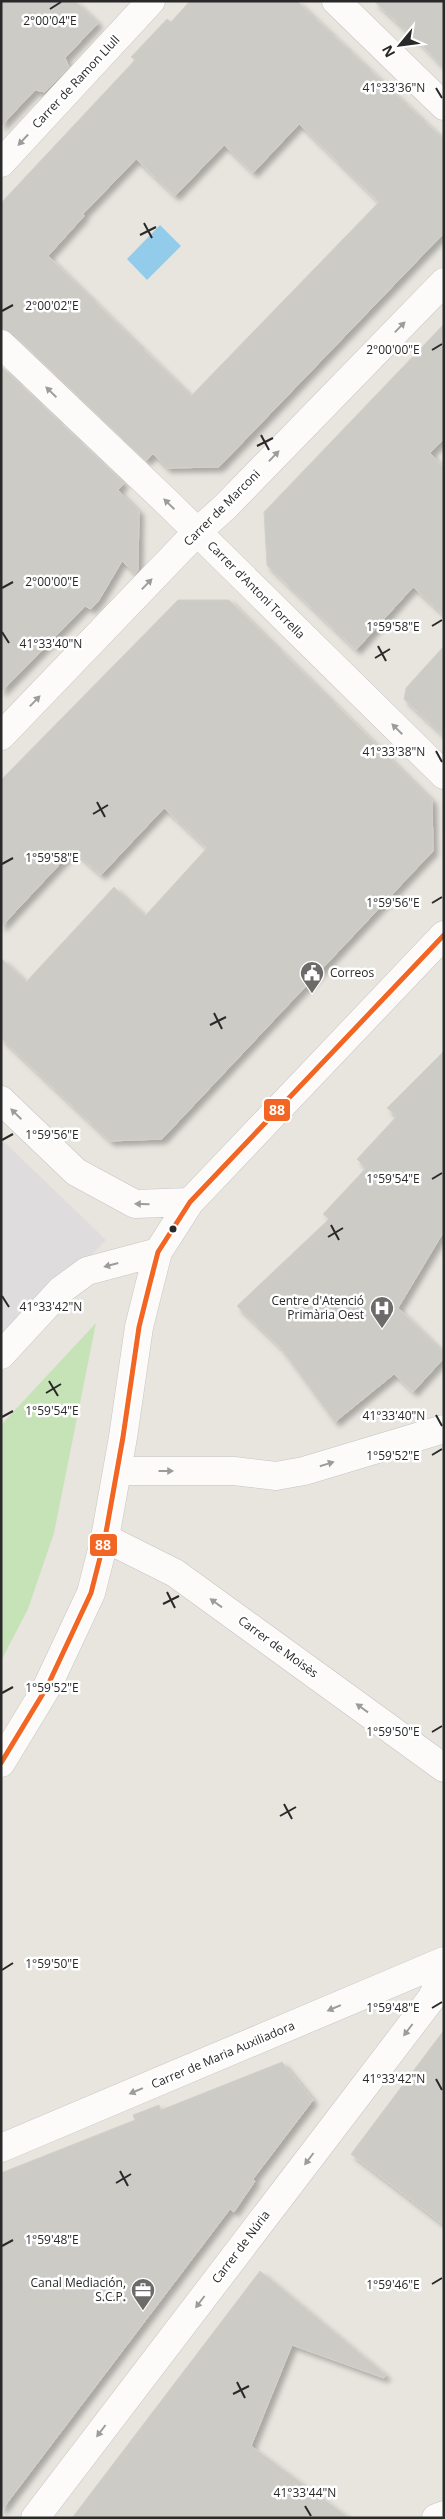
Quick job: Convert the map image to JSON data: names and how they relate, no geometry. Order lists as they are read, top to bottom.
{
  "streets": {
    "street": [
      "Carrer de Ramon Llull",
      "Carrer de Marconi",
      "Carrer d'Antoni Torrella",
      "Carrer de Moisès",
      "Carrer de Maria Auxiliadora",
      "Carrer de Núria"
    ]
  },
  "crossings": [
    ["Carrer de Marconi", "Carrer d'Antoni Torrella"]
  ],
  "one_way": [
    "Carrer de Ramon Llull",
    "Carrer de Marconi",
    "Carrer d'Antoni Torrella",
    "Carrer de Moisès",
    "Carrer de Maria Auxiliadora",
    "Carrer de Núria"
  ],
  "places": {
    "public building": ["Correos"],
    "hospital": ["Centre d'Atenció Primària Oest"],
    "office": ["Canal Mediación, S.C.P."]
  },
  "lines": ["transit line 88"],
  "north": "bottom left",
  "coordinates": [
    "2°00'04\"E",
    "41°33'36\"N",
    "2°00'02\"E",
    "2°00'00\"E",
    "1°59'58\"E",
    "41°33'40\"N",
    "41°33'38\"N",
    "1°59'56\"E",
    "1°59'54\"E",
    "41°33'42\"N",
    "1°59'52\"E",
    "1°59'50\"E",
    "1°59'48\"E",
    "1°59'46\"E",
    "41°33'44\"N"
  ]
}
